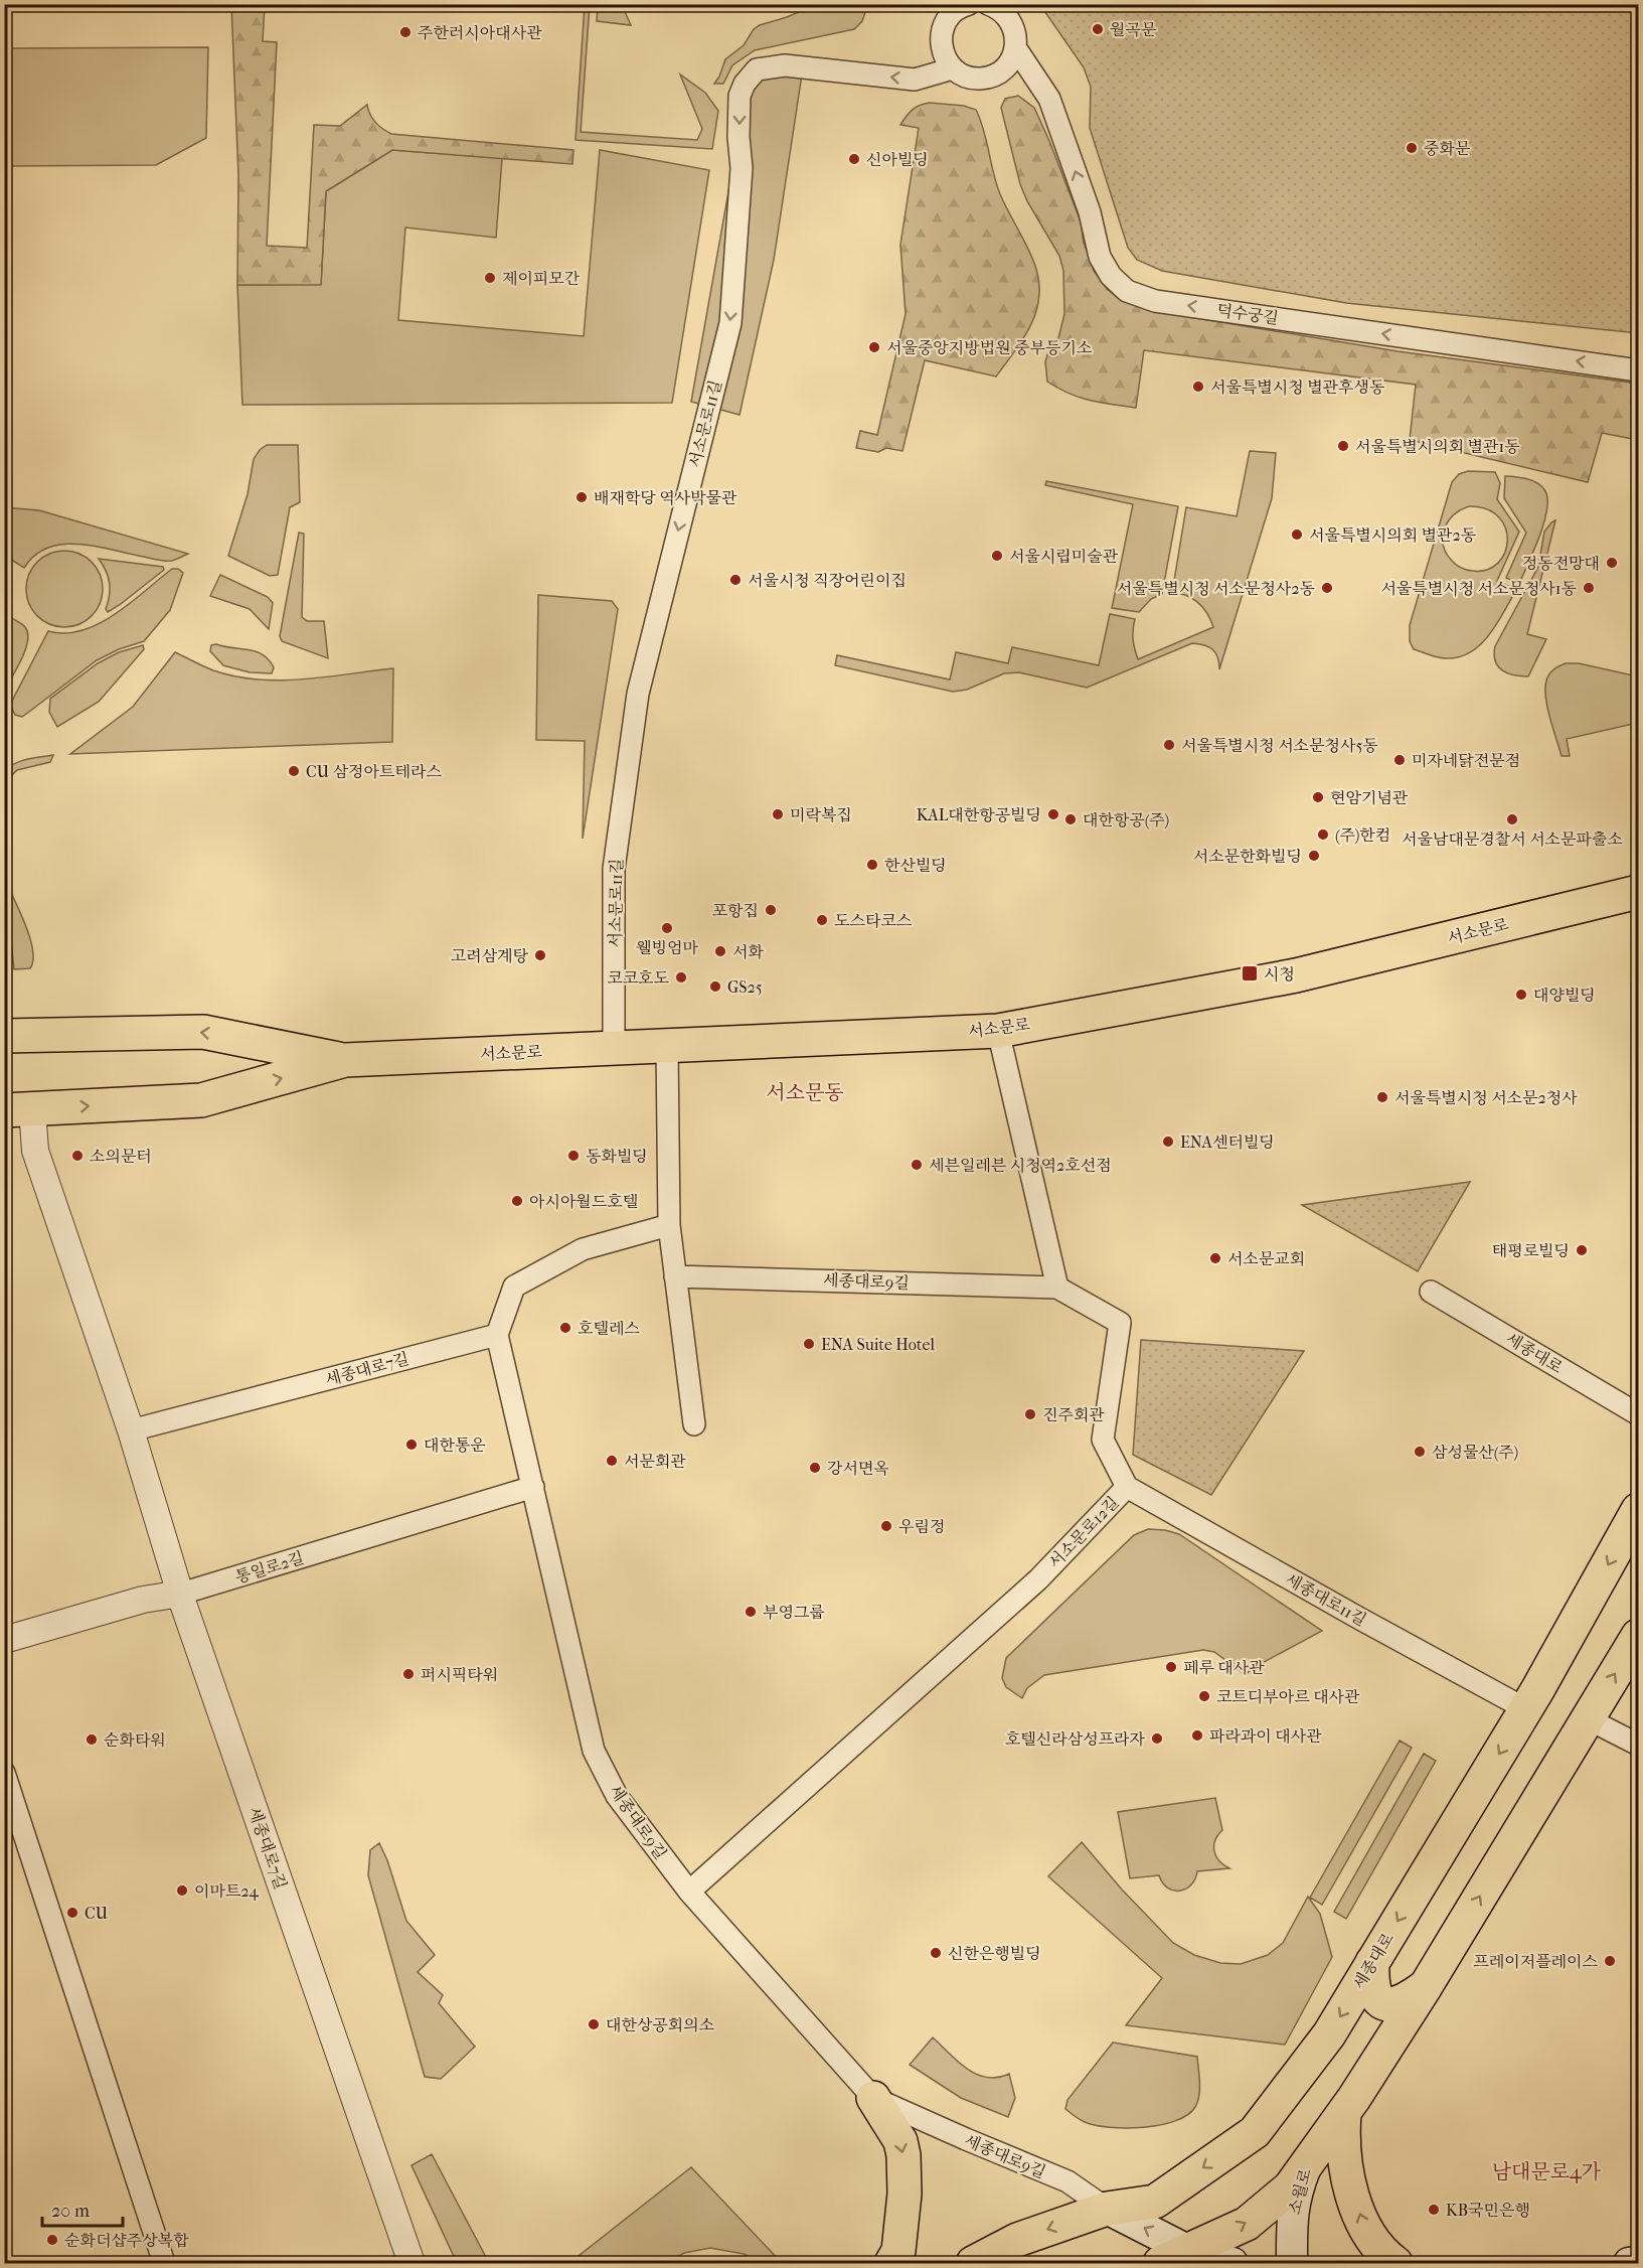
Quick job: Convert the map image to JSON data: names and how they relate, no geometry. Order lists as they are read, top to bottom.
{
  "streets": {
    "main road": ["서소문로", "세종대로", "소월로"],
    "street": [
      "덕수궁길",
      "서소문로11길",
      "세종대로9길",
      "세종대로7길",
      "서소문로12길",
      "통일로2길",
      "세종대로11길"
    ]
  },
  "crossings": [
    ["서소문로11길", "서소문로"],
    ["서소문로", "세종대로7길"],
    ["세종대로9길", "세종대로"],
    ["세종대로9길", "세종대로7길"],
    ["세종대로9길", "서소문로12길"],
    ["세종대로9길", "통일로2길"],
    ["세종대로", "세종대로11길"],
    ["세종대로7길", "통일로2길"],
    ["서소문로12길", "세종대로11길"]
  ],
  "one_way": ["덕수궁길", "서소문로11길", "세종대로"],
  "districts": ["서소문동", "남대문로4가"],
  "places": {
    "other": [
      "월곡문",
      "주한러시아대사관",
      "중화문",
      "신아빌딩",
      "제이피모간",
      "서울중앙지방법원 중부등기소",
      "서울특별시청 별관후생동",
      "서울특별시의회 별관1동",
      "배재학당 역사박물관",
      "서울특별시의회 별관2동",
      "서울시립미술관",
      "정동전망대",
      "서울시청 직장어린이집",
      "서울특별시청 서소문청사2동",
      "서울특별시청 서소문청사1동",
      "서울특별시청 서소문청사5동",
      "미자네닭전문점",
      "CU 삼정아트테라스",
      "현암기념관",
      "미락복집",
      "KAL대한항공빌딩",
      "대한항공(주)",
      "서울남대문경찰서 서소문파출소",
      "(주)한컴",
      "서소문한화빌딩",
      "한산빌딩",
      "포항집",
      "도스타코스",
      "웰빙엄마",
      "서화",
      "고려삼계탕",
      "코코호도",
      "GS25",
      "대양빌딩",
      "서울특별시청 서소문2청사",
      "ENA센터빌딩",
      "소의문터",
      "동화빌딩",
      "세븐일레븐 시청역2호선점",
      "아시아월드호텔",
      "태평로빌딩",
      "서소문교회",
      "호텔레스",
      "ENA Suite Hotel",
      "진주회관",
      "대한통운",
      "삼성물산(주)",
      "서문회관",
      "강서면옥",
      "우림정",
      "부영그룹",
      "페루 대사관",
      "퍼시픽타워",
      "코트디부아르 대사관",
      "파라과이 대사관",
      "호텔신라삼성프라자",
      "순화타워",
      "이마트24",
      "CU",
      "신한은행빌딩",
      "프레이저플레이스",
      "대한상공회의소",
      "KB국민은행",
      "순화더샵주상복합"
    ],
    "transit": ["시청"]
  },
  "scale_bar": "20 m"
}
